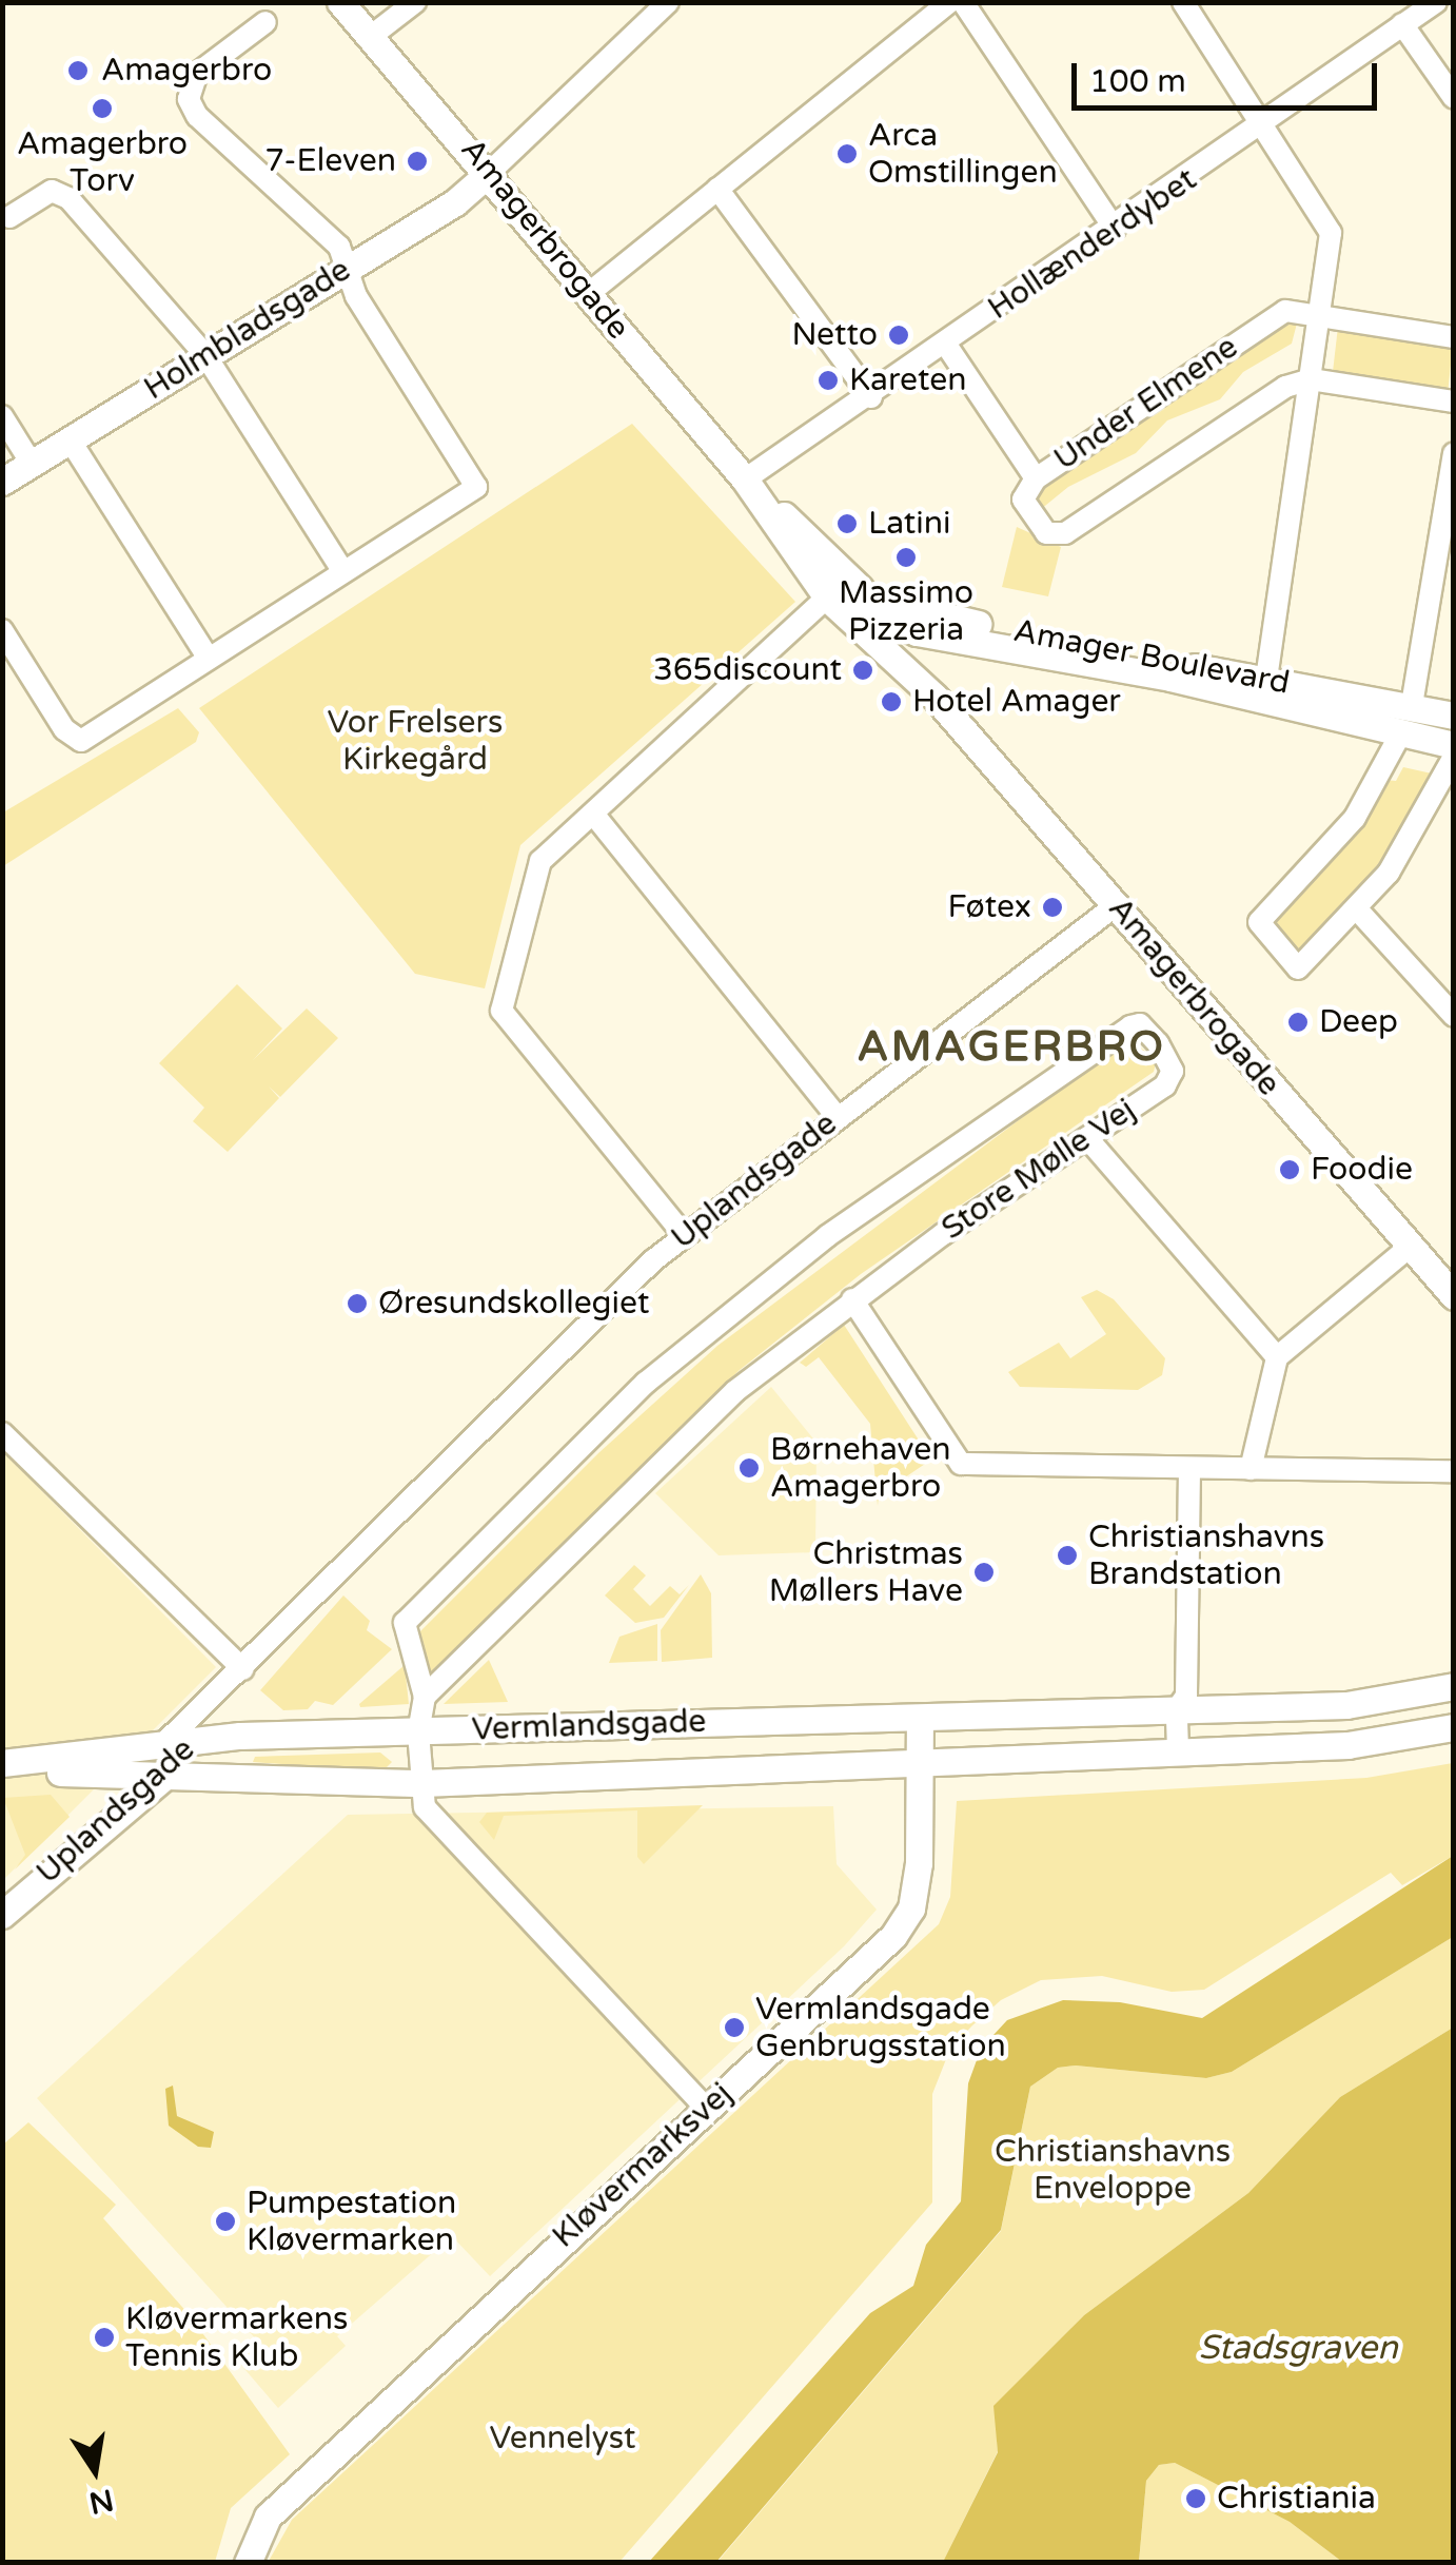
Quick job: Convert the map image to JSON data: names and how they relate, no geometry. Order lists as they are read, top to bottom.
{
  "streets": {
    "street": [
      "Amagerbrogade",
      "Hollænderdybet",
      "Holmbladsgade",
      "Under Elmene",
      "Amager Boulevard",
      "Store Mølle Vej",
      "Uplandsgade",
      "Vermlandsgade",
      "Kløvermarksvej"
    ]
  },
  "crossings": [
    ["Amagerbrogade", "Hollænderdybet"],
    ["Amagerbrogade", "Holmbladsgade"],
    ["Amagerbrogade", "Amager Boulevard"],
    ["Amagerbrogade", "Uplandsgade"],
    ["Store Mølle Vej", "Vermlandsgade"],
    ["Uplandsgade", "Vermlandsgade"],
    ["Vermlandsgade", "Kløvermarksvej"]
  ],
  "districts": ["AMAGERBRO"],
  "water": ["Stadsgraven"],
  "parks": ["Vor Frelsers Kirkegård", "Christianshavns Enveloppe", "Vennelyst"],
  "places": [
    "Amagerbro",
    "Amagerbro Torv",
    "Arca Omstillingen",
    "7-Eleven",
    "Netto",
    "Kareten",
    "Latini",
    "Massimo Pizzeria",
    "365discount",
    "Hotel Amager",
    "Føtex",
    "Deep",
    "Foodie",
    "Øresundskollegiet",
    "Børnehaven Amagerbro",
    "Christianshavns Brandstation",
    "Christmas Møllers Have",
    "Vermlandsgade Genbrugsstation",
    "Pumpestation Kløvermarken",
    "Kløvermarkens Tennis Klub",
    "Christiania"
  ],
  "scale_bar": "100 m",
  "north": "bottom"
}
